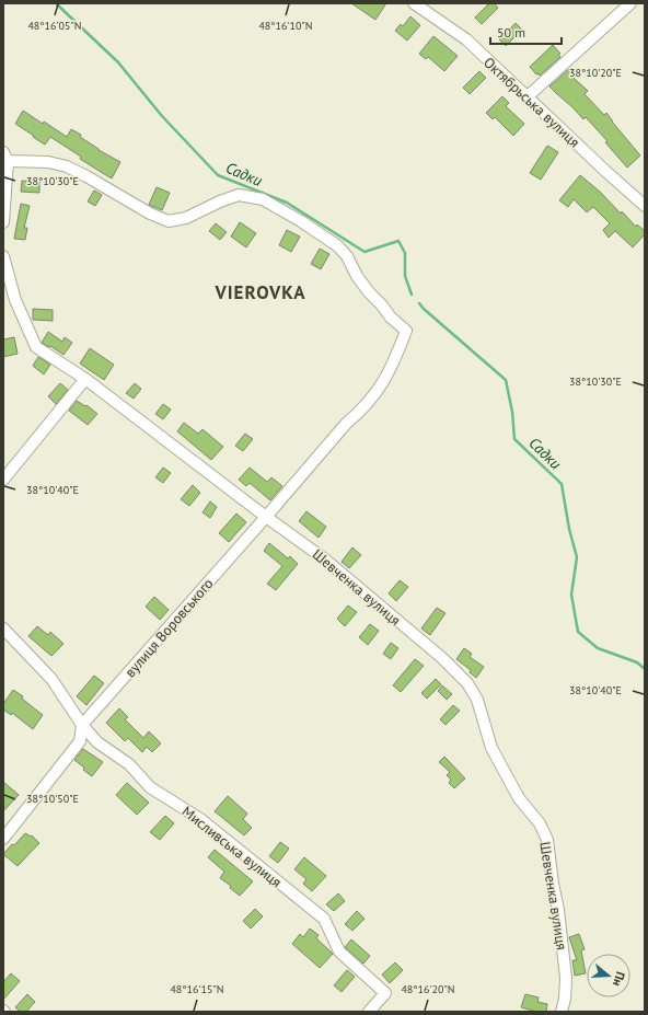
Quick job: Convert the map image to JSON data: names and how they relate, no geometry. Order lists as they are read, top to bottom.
{
  "streets": {
    "street": [
      "Октябрьська вулиця",
      "Шевченка вулиця",
      "вулиця Воровського",
      "Мисливська вулиця"
    ]
  },
  "crossings": [
    ["Шевченка вулиця", "вулиця Воровського"],
    ["вулиця Воровського", "Мисливська вулиця"]
  ],
  "districts": ["VIEROVKA"],
  "water": ["Садки"],
  "scale_bar": "50 m",
  "north": "right",
  "coordinates": [
    "48°16'05\"N",
    "48°16'10\"N",
    "38°10'20\"E",
    "38°10'30\"E",
    "38°10'40\"E",
    "38°10'50\"E",
    "48°16'15\"N",
    "48°16'20\"N"
  ]
}
